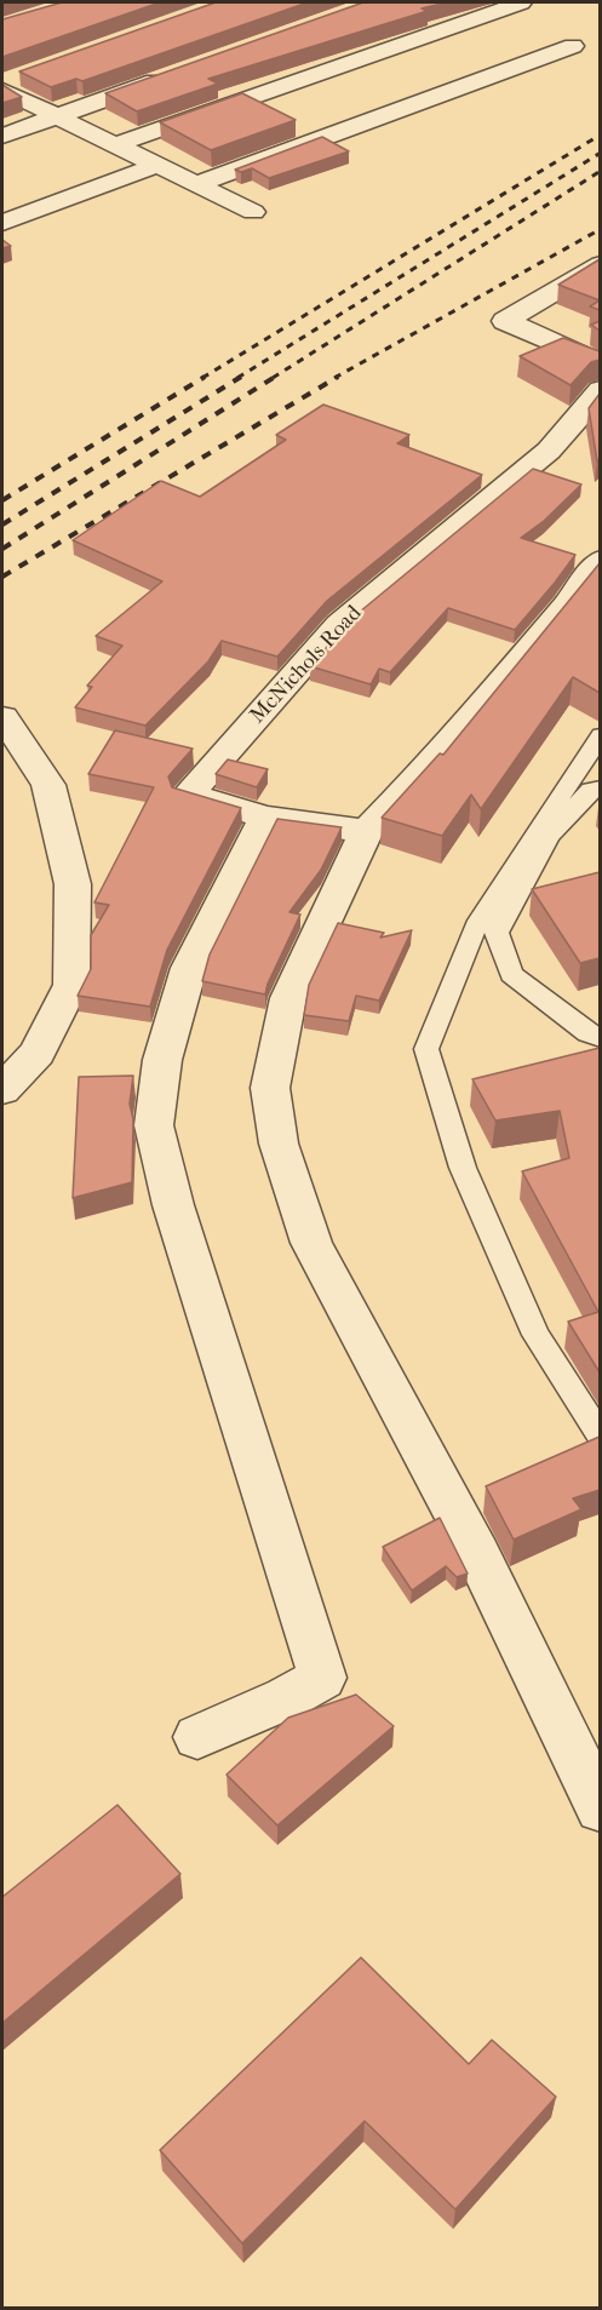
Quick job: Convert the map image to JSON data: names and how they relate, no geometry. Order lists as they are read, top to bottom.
{
  "streets": {
    "street": ["McNichols Road"]
  }
}
